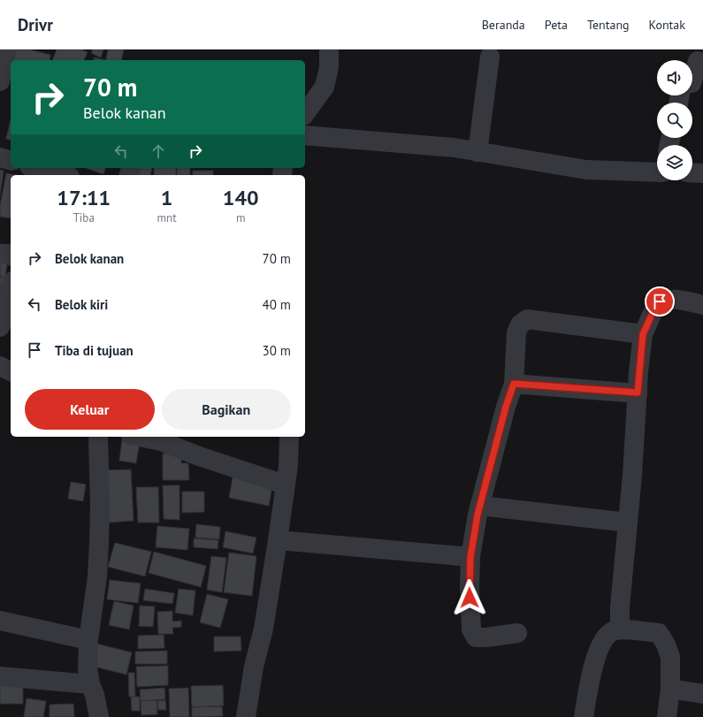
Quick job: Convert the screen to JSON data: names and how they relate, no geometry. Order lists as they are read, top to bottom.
{
  "page": {
    "header": "Drivr",
    "nav": [
      "Beranda",
      "Peta",
      "Tentang",
      "Kontak"
    ],
    "turn": ["70 m", "Belok kanan"],
    "eta": [
      "17:11",
      "Tiba",
      "1",
      "mnt",
      "140",
      "m"
    ],
    "list": [
      {
        "name": "Belok kanan",
        "value": "70 m"
      },
      {
        "name": "Belok kiri",
        "value": "40 m"
      },
      {
        "name": "Tiba di tujuan",
        "value": "30 m"
      }
    ],
    "buttons": ["Keluar", "Bagikan"]
  }
}
